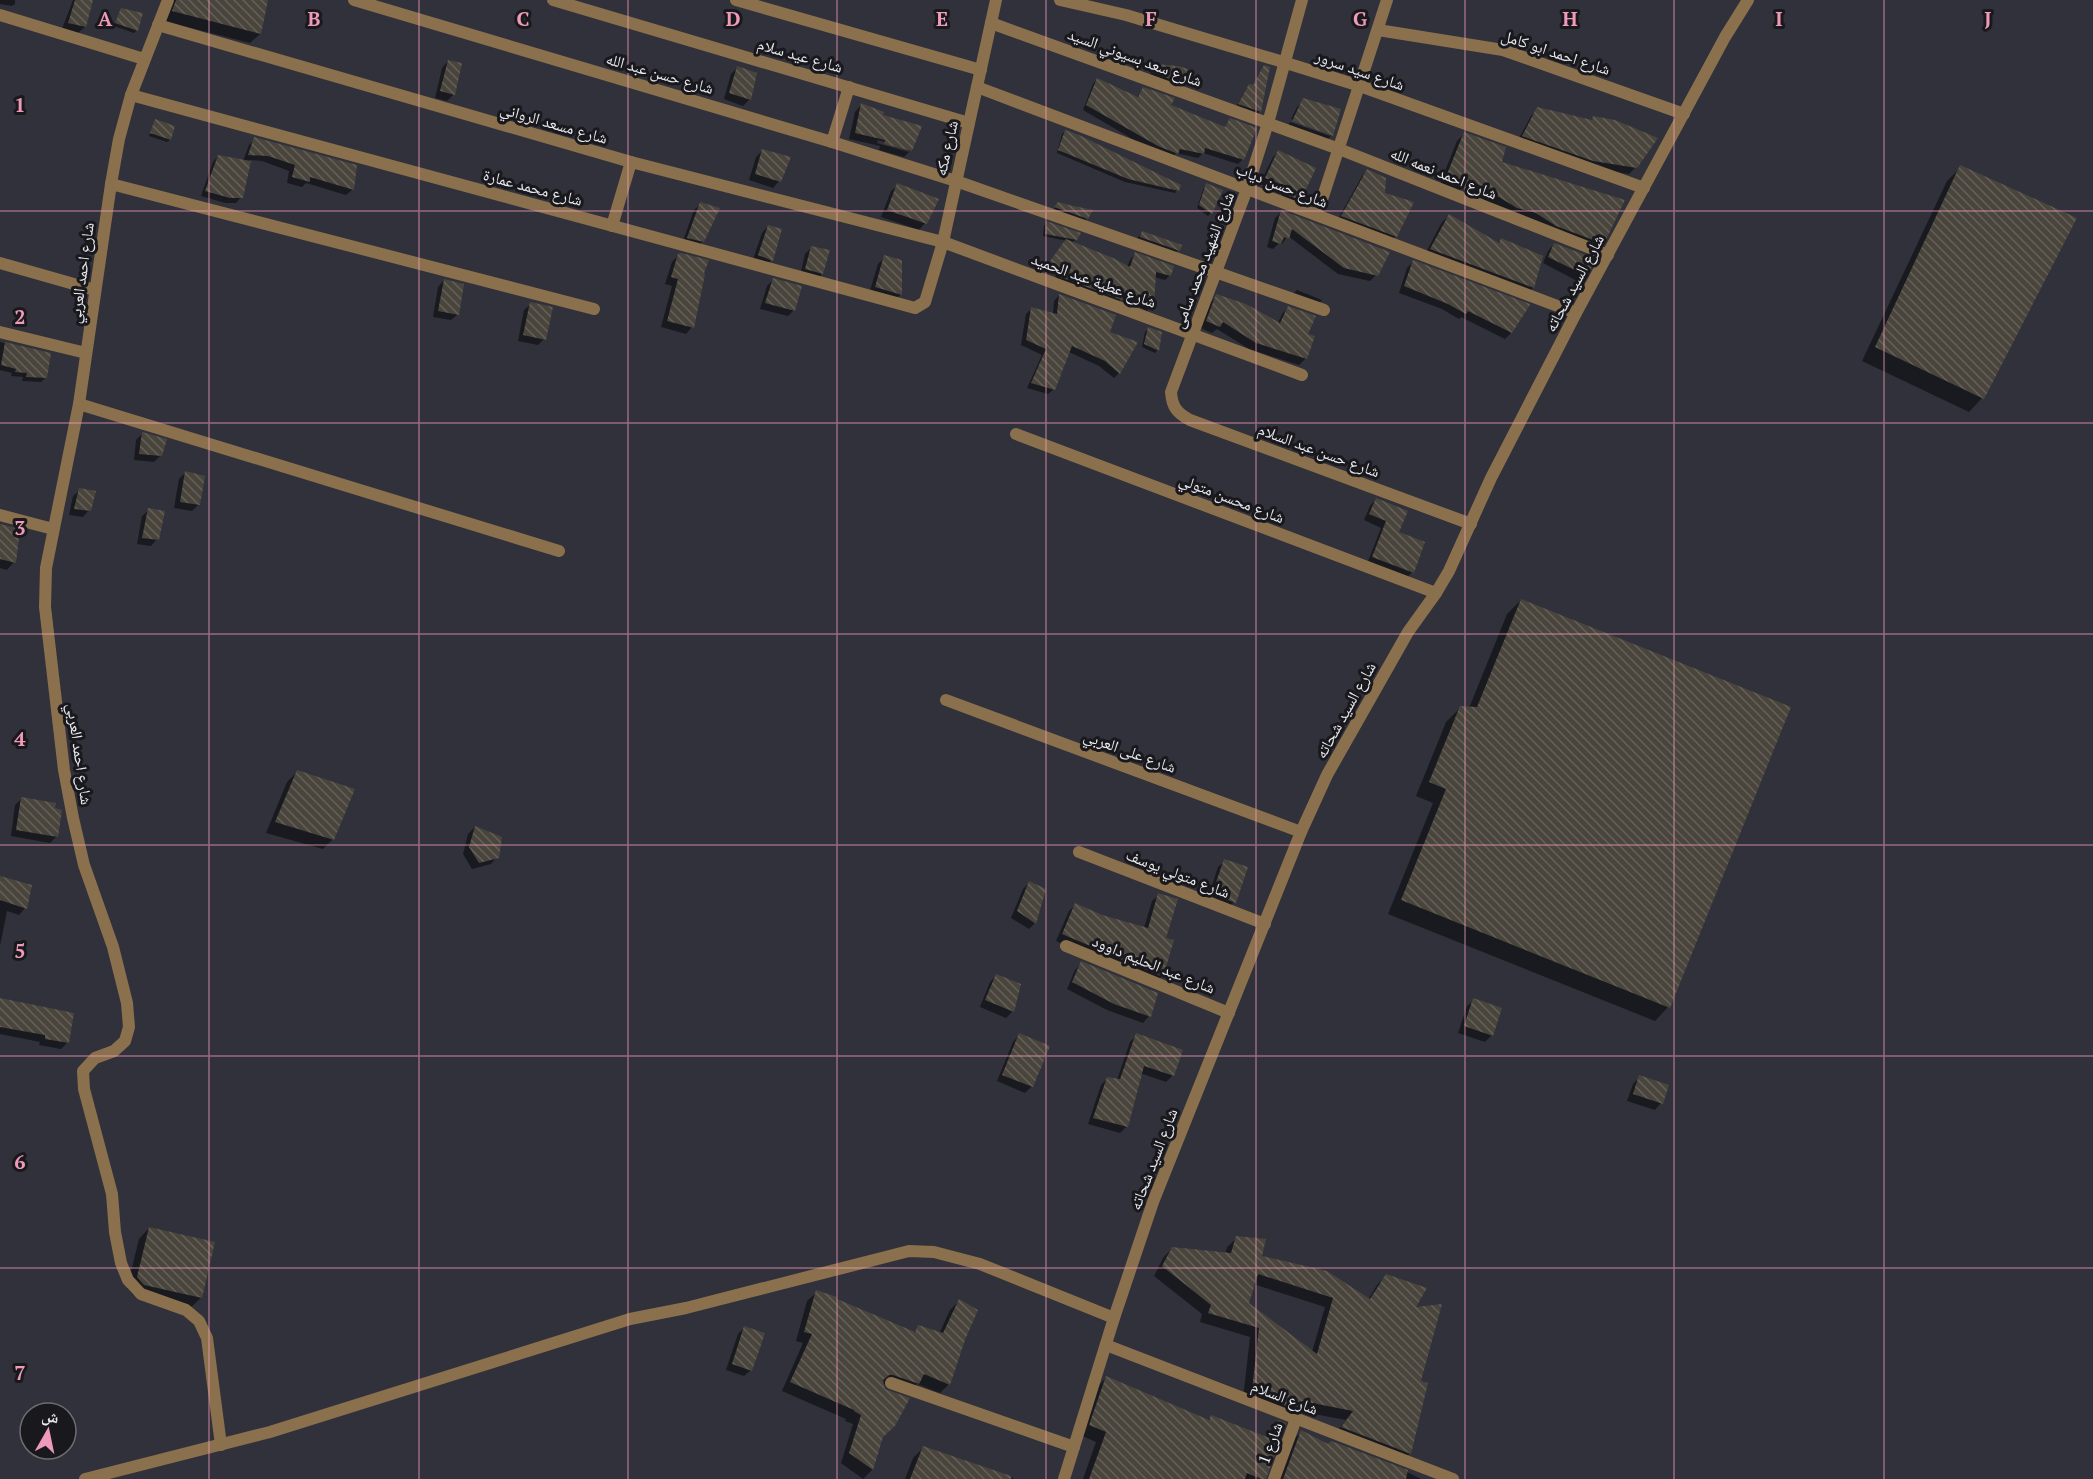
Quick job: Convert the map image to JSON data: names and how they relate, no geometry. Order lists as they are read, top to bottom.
{
  "streets": {
    "street": [
      "شارع احمد ابو كامل",
      "شارع عيد سلام",
      "شارع سعد بسيوني السيد",
      "شارع سيد سرور",
      "شارع حسن عبد الله",
      "شارع مسعد الرواني",
      "شارع مكه",
      "شارع احمد نعمه الله",
      "شارع حسن دياب",
      "شارع محمد عمارة",
      "شارع الشهيد محمد سامى",
      "شارع احمد العربي",
      "شارع عطية عبد الحميد",
      "شارع السيد شحاته",
      "شارع حسن عبد السلام",
      "شارع محسن متولي",
      "شارع على العربي",
      "شارع متولي يوسف",
      "شارع عبد الحليم داوود",
      "شارع السلام",
      "شارع 1"
    ]
  },
  "crossings": [
    ["شارع احمد ابو كامل", "شارع السيد شحاته"],
    ["شارع عيد سلام", "شارع مكه"],
    ["شارع سعد بسيوني السيد", "شارع مكه"],
    ["شارع سعد بسيوني السيد", "شارع احمد نعمه الله"],
    ["شارع سعد بسيوني السيد", "شارع الشهيد محمد سامى"],
    ["شارع سيد سرور", "شارع الشهيد محمد سامى"],
    ["شارع سيد سرور", "شارع السيد شحاته"],
    ["شارع حسن عبد الله", "شارع مكه"],
    ["شارع حسن عبد الله", "شارع الشهيد محمد سامى"],
    ["شارع مسعد الرواني", "شارع مكه"],
    ["شارع مسعد الرواني", "شارع احمد العربي"],
    ["شارع مسعد الرواني", "شارع عطية عبد الحميد"],
    ["شارع مكه", "شارع حسن دياب"],
    ["شارع مكه", "شارع محمد عمارة"],
    ["شارع مكه", "شارع عطية عبد الحميد"],
    ["شارع احمد نعمه الله", "شارع الشهيد محمد سامى"],
    ["شارع احمد نعمه الله", "شارع السيد شحاته"],
    ["شارع حسن دياب", "شارع الشهيد محمد سامى"],
    ["شارع حسن دياب", "شارع السيد شحاته"],
    ["شارع محمد عمارة", "شارع احمد العربي"],
    ["شارع الشهيد محمد سامى", "شارع عطية عبد الحميد"],
    ["شارع الشهيد محمد سامى", "شارع حسن عبد السلام"],
    ["شارع السيد شحاته", "شارع حسن عبد السلام"],
    ["شارع السيد شحاته", "شارع محسن متولي"],
    ["شارع السيد شحاته", "شارع على العربي"],
    ["شارع السيد شحاته", "شارع متولي يوسف"],
    ["شارع السيد شحاته", "شارع عبد الحليم داوود"],
    ["شارع السيد شحاته", "شارع السلام"],
    ["شارع السلام", "شارع 1"]
  ],
  "north": "top",
  "grid": {
    "columns": [
      "A",
      "B",
      "C",
      "D",
      "E",
      "F",
      "G",
      "H",
      "I",
      "J"
    ],
    "rows": [
      "1",
      "2",
      "3",
      "4",
      "5",
      "6",
      "7"
    ]
  }
}
